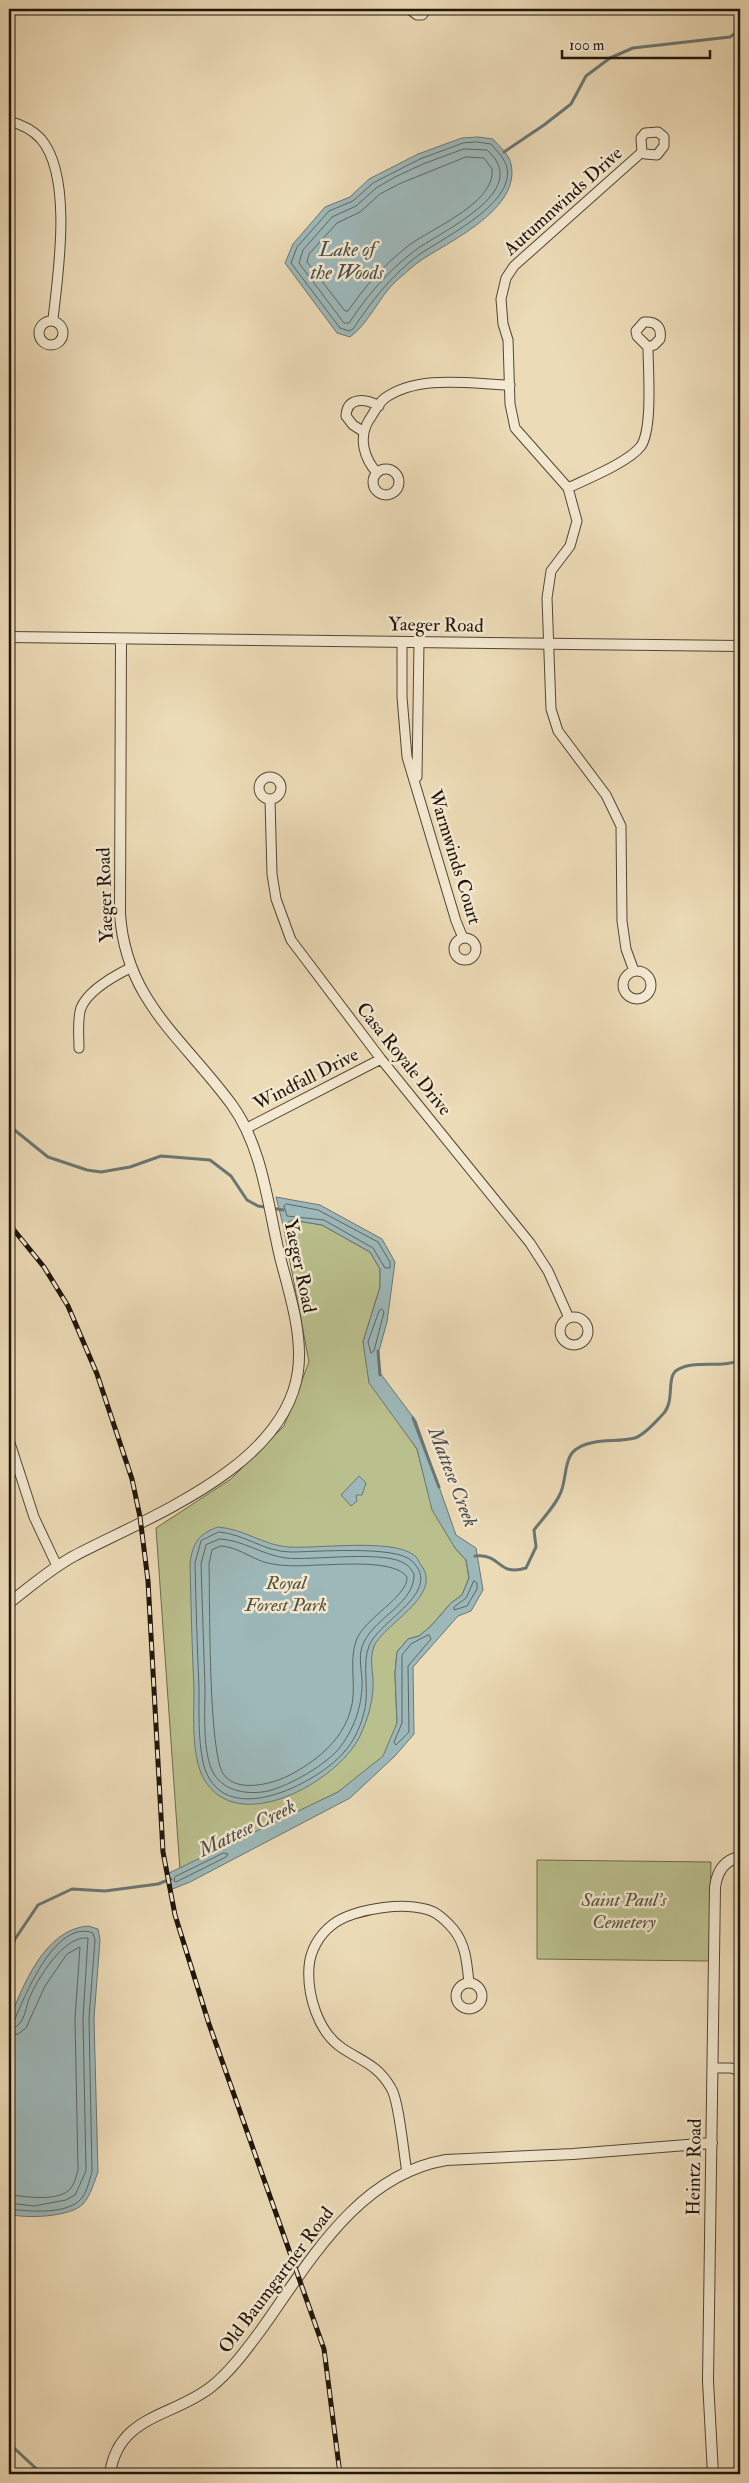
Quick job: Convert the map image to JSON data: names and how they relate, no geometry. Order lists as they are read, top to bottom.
{
  "streets": {
    "street": [
      "Autumnwinds Drive",
      "Yaeger Road",
      "Warmwinds Court",
      "Casa Royale Drive",
      "Windfall Drive",
      "Heintz Road",
      "Old Baumgartner Road"
    ]
  },
  "crossings": [
    ["Autumnwinds Drive", "Yaeger Road"],
    ["Yaeger Road", "Warmwinds Court"],
    ["Yaeger Road", "Windfall Drive"],
    ["Casa Royale Drive", "Windfall Drive"],
    ["Heintz Road", "Old Baumgartner Road"]
  ],
  "water": ["Lake of the Woods", "Mattese Creek"],
  "parks": ["Royal Forest Park", "Saint Paul's Cemetery"],
  "scale_bar": "100 m"
}
